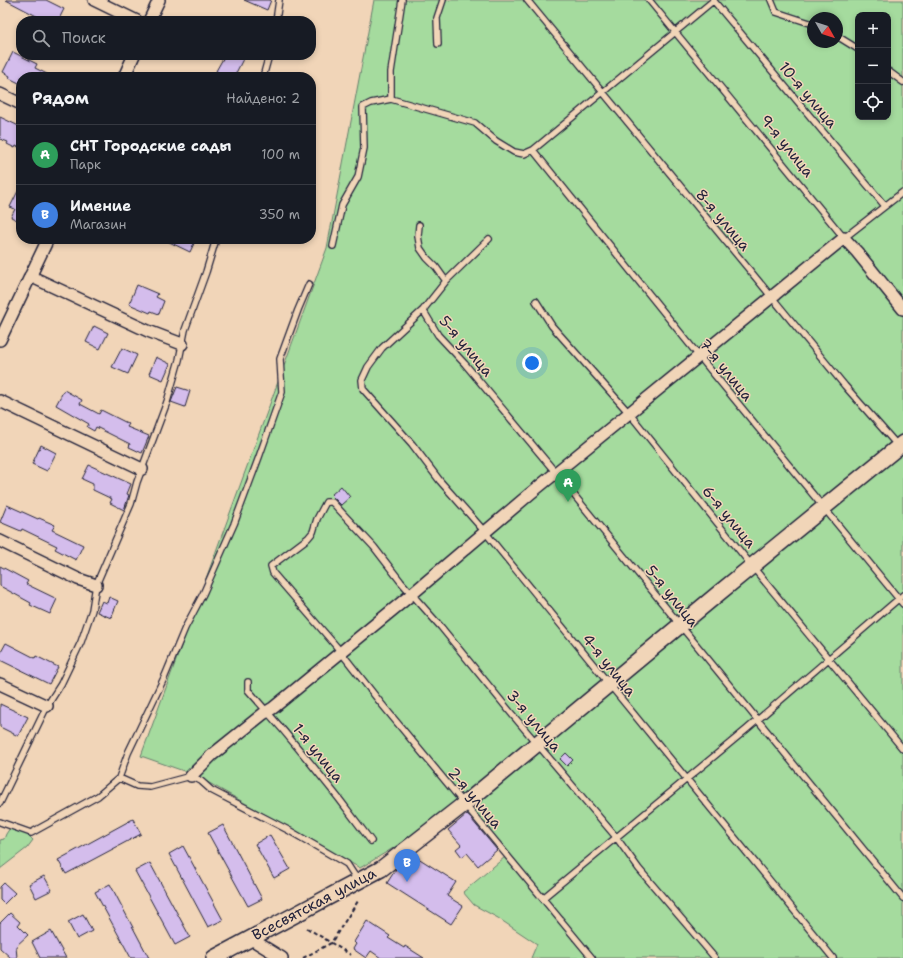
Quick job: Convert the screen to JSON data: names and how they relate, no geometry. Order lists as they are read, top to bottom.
{
  "streets": {
    "street": ["9-я улица", "Всесвятская улица"],
    "lane": [
      "10-я улица",
      "8-я улица",
      "5-я улица",
      "7-я улица",
      "6-я улица",
      "4-я улица",
      "3-я улица",
      "1-я улица",
      "2-я улица"
    ]
  },
  "crossings": [
    ["8-я улица", "Всесвятская улица"],
    ["5-я улица", "4-я улица"],
    ["5-я улица", "Всесвятская улица"],
    ["7-я улица", "Всесвятская улица"],
    ["6-я улица", "Всесвятская улица"],
    ["4-я улица", "Всесвятская улица"],
    ["3-я улица", "2-я улица"],
    ["3-я улица", "Всесвятская улица"],
    ["2-я улица", "Всесвятская улица"]
  ],
  "north": "bottom right",
  "page": {
    "map_buttons": ["+", "−"],
    "search": "Поиск",
    "heading": ["Рядом", "Найдено: 2"],
    "list": [
      {
        "mark": "A",
        "name": "СНТ Городские сады",
        "note": "Парк",
        "value": "100 m"
      },
      {
        "mark": "B",
        "name": "Имение",
        "note": "Магазин",
        "value": "350 m"
      }
    ],
    "pins": ["A", "B"]
  }
}
